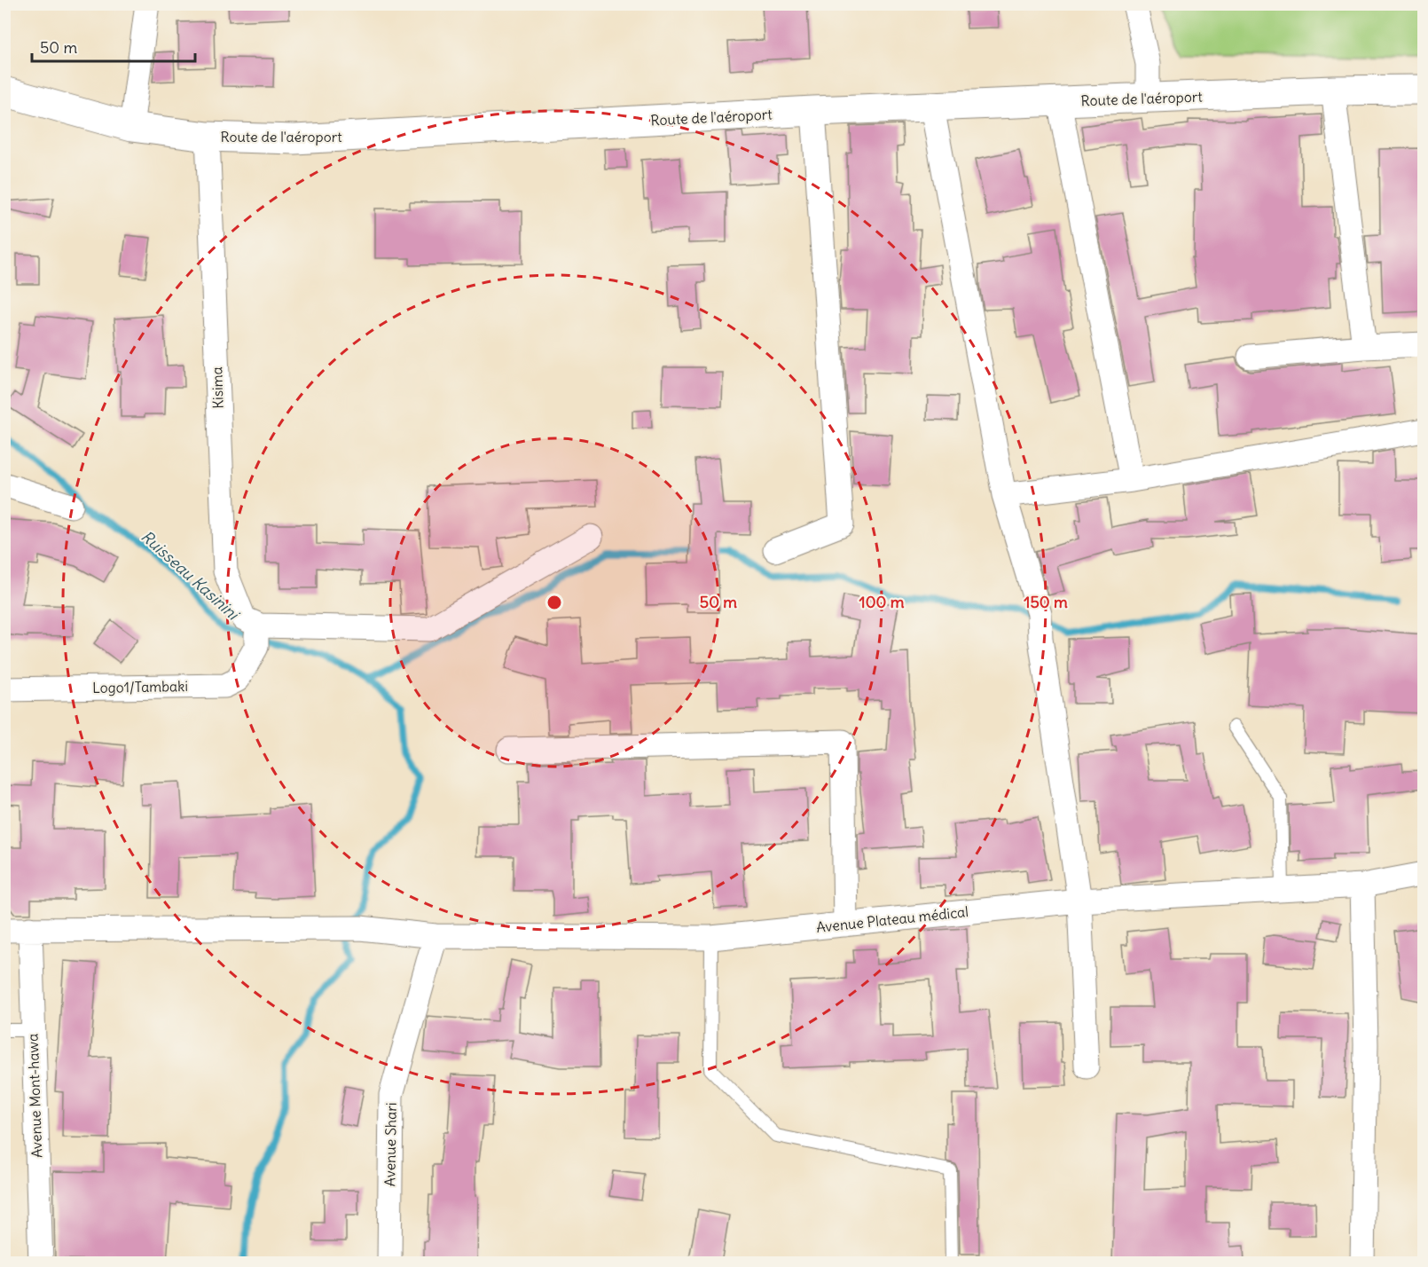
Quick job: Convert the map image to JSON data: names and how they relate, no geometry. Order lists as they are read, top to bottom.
{
  "streets": {
    "street": [
      "Route de l'aéroport",
      "Kisima",
      "Logo1/Tambaki",
      "Avenue Plateau médical",
      "Avenue Mont-hawa",
      "Avenue Shari"
    ]
  },
  "crossings": [
    ["Route de l'aéroport", "Kisima"],
    ["Kisima", "Logo1/Tambaki"],
    ["Avenue Plateau médical", "Avenue Mont-hawa"],
    ["Avenue Plateau médical", "Avenue Shari"]
  ],
  "water": ["Ruisseau Kasinini"],
  "scale_bar": "50 m",
  "rings": ["50 m", "100 m", "150 m"]
}
